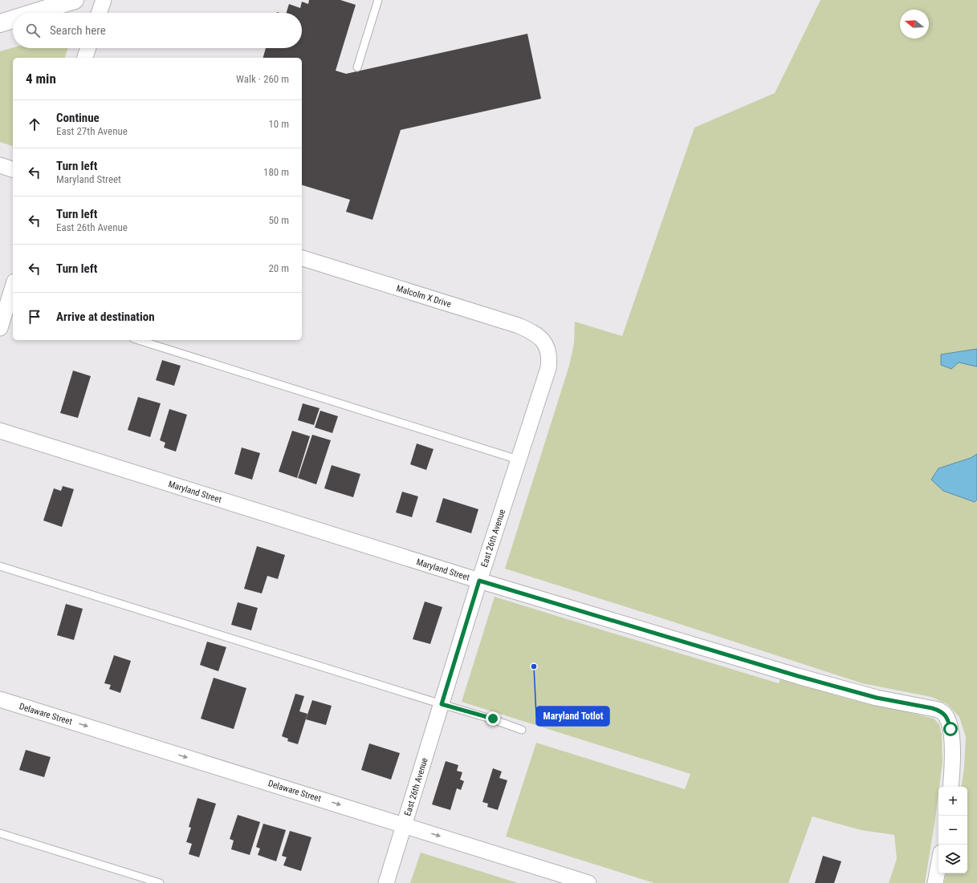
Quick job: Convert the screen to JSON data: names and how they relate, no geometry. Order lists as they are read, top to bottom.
{
  "streets": {
    "street": [
      "Malcolm X Drive",
      "Maryland Street",
      "East 26th Avenue",
      "Delaware Street"
    ]
  },
  "crossings": [
    ["Malcolm X Drive", "East 26th Avenue"],
    ["Maryland Street", "East 26th Avenue"],
    ["East 26th Avenue", "Delaware Street"]
  ],
  "one_way": ["Delaware Street"],
  "places": ["Maryland Totlot"],
  "north": "left",
  "page": {
    "search": "Search here",
    "heading": ["4 min", "Walk · 260 m"],
    "list": [
      ["Continue", "East 27th Avenue", "10 m"],
      ["Turn left", "Maryland Street", "180 m"],
      ["Turn left", "East 26th Avenue", "50 m"],
      ["Turn left", "20 m"],
      "Arrive at destination"
    ],
    "map_buttons": ["+", "−"]
  }
}
